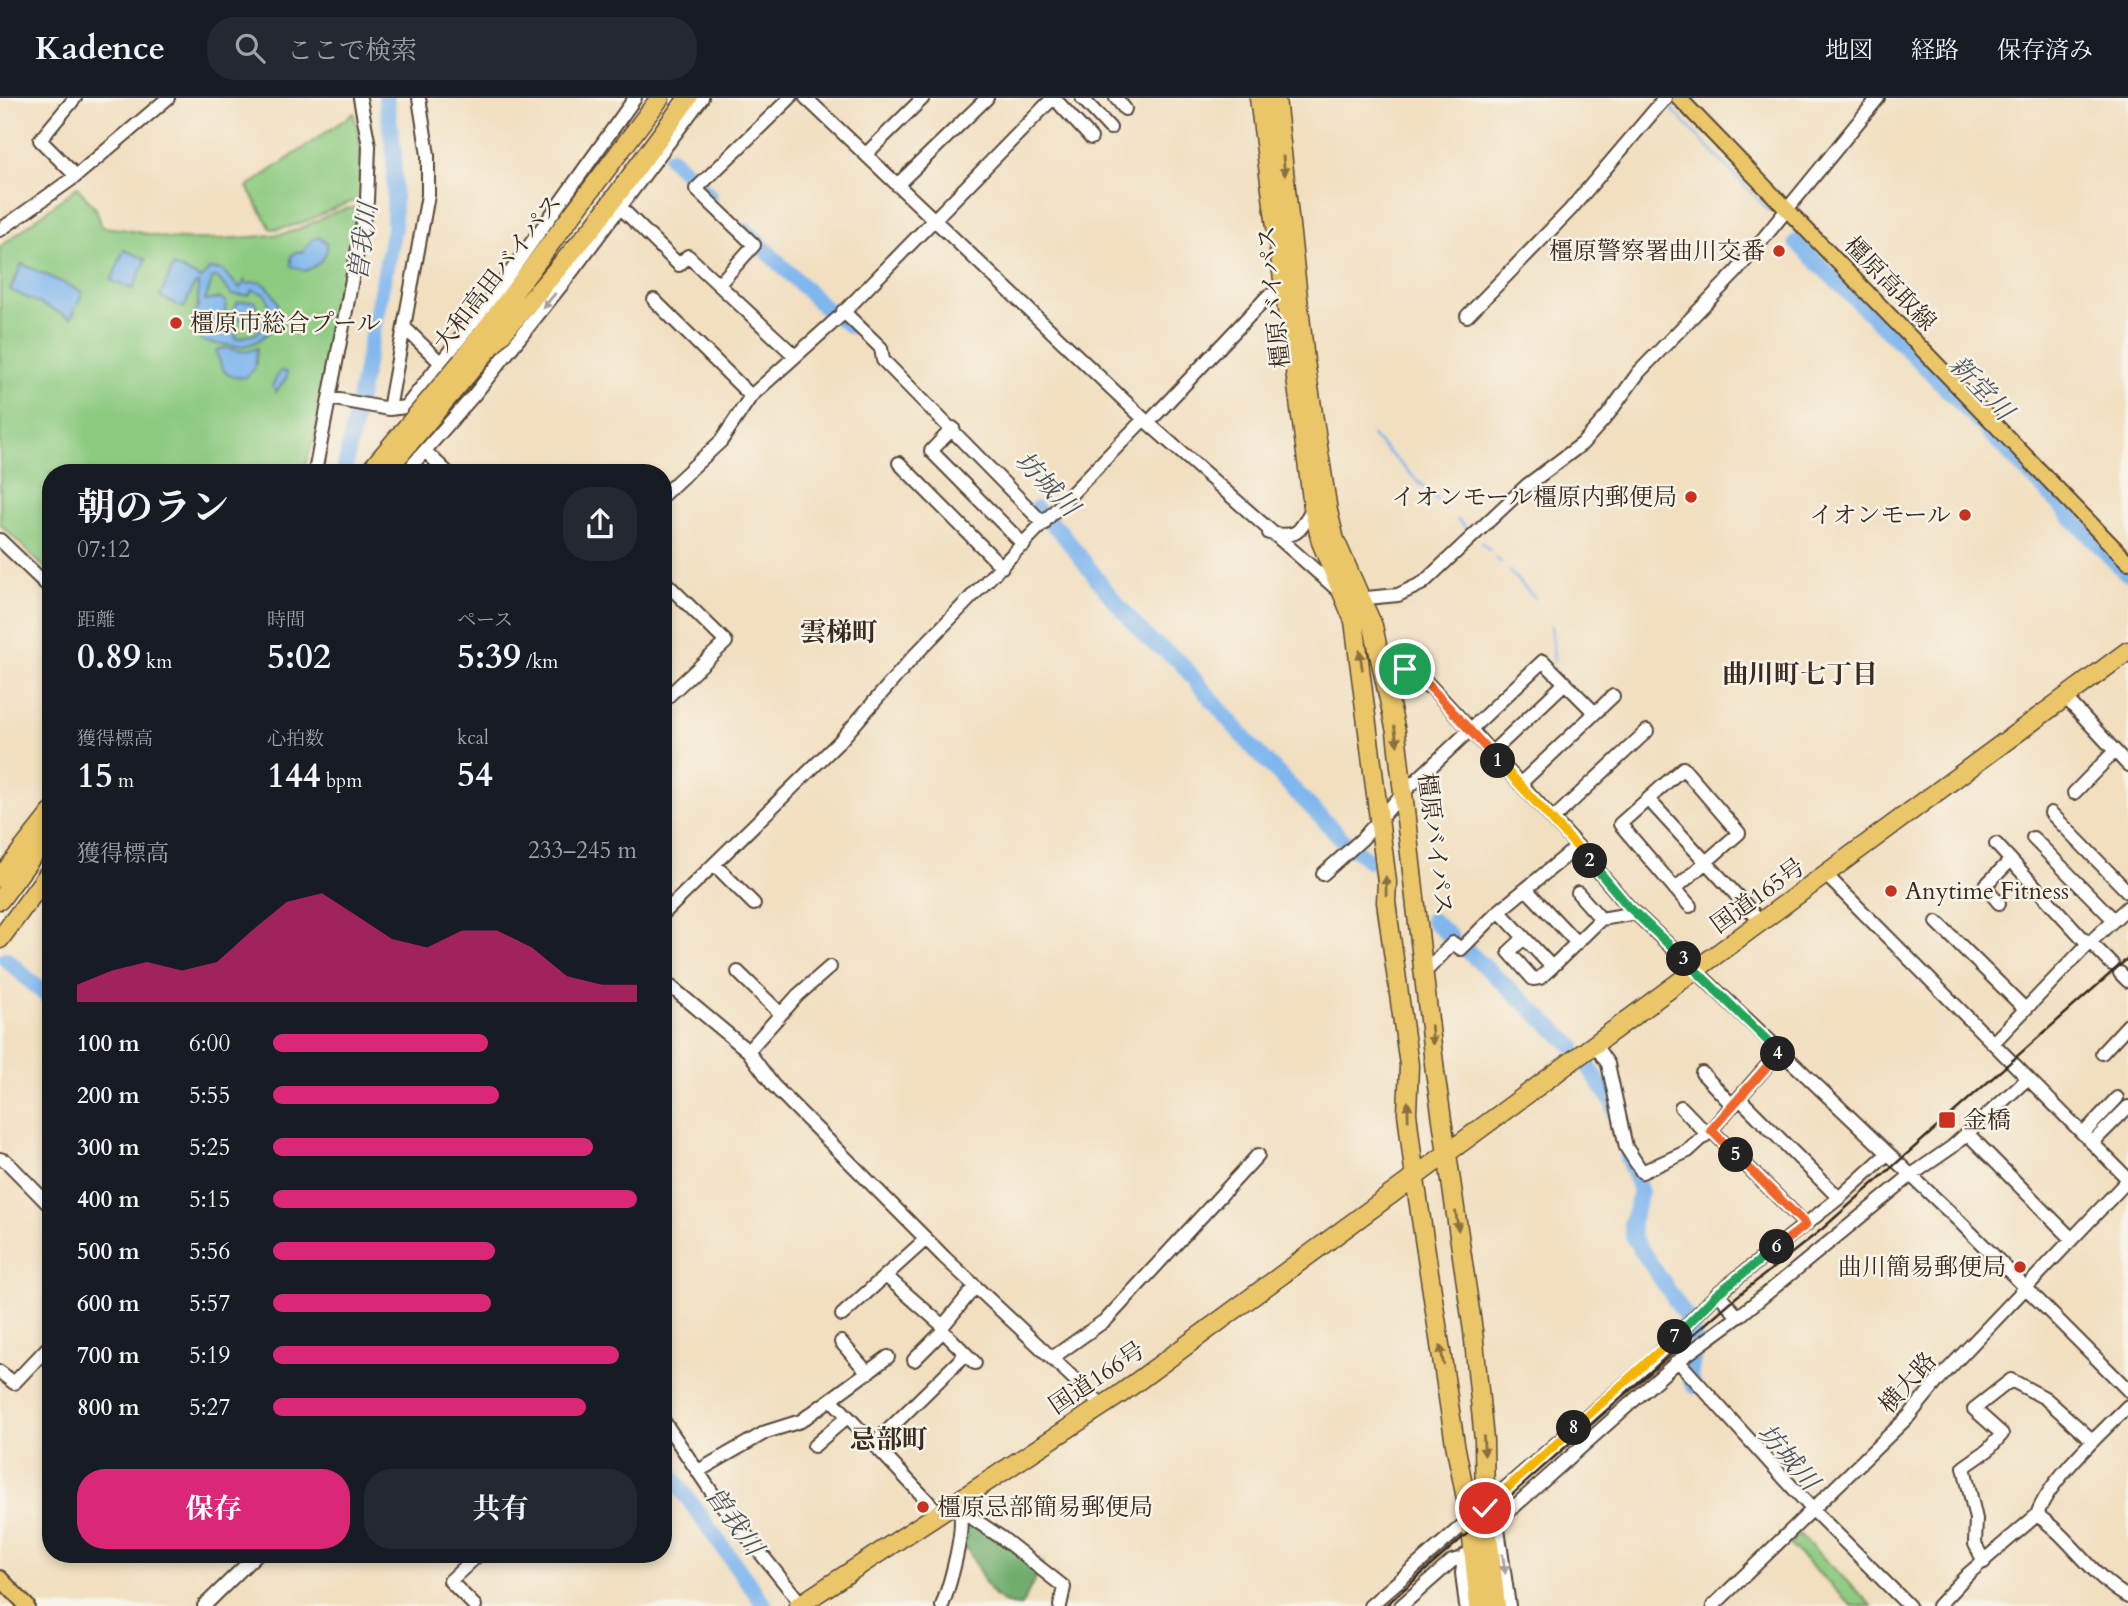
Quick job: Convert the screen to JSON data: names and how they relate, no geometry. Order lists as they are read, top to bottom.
{
  "streets": {
    "highway": [
      "大和高田バイパス",
      "橿原バイパス",
      "国道165号",
      "国道166号"
    ],
    "main road": ["橿原高取線"],
    "street": ["横大路"]
  },
  "crossings": [
    ["橿原バイパス", "国道165号"],
    ["橿原バイパス", "国道166号"],
    ["国道165号", "国道166号"]
  ],
  "districts": ["雲梯町", "曲川町七丁目", "忌部町"],
  "water": ["曽我川", "新堂川", "坊城川"],
  "places": {
    "other": [
      "橿原警察署曲川交番",
      "橿原市総合プール",
      "イオンモール橿原内郵便局",
      "イオンモール",
      "Anytime Fitness",
      "曲川簡易郵便局",
      "橿原忌部簡易郵便局"
    ],
    "transit": ["金橋"]
  },
  "page": {
    "header": "Kadence",
    "search": "ここで検索",
    "nav": ["地図", "経路", "保存済み"],
    "heading": ["朝のラン", "07:12"],
    "stats": [
      ["距離", "0.89 km"],
      ["時間", "5:02"],
      ["ペース", "5:39 /km"],
      ["獲得標高", "15 m"],
      ["心拍数", "144 bpm"],
      ["kcal", "54"]
    ],
    "pins": [
      "1",
      "2",
      "3",
      "4",
      "5",
      "6",
      "7",
      "8"
    ],
    "chart": ["獲得標高", "233–245 m"],
    "list": [
      {
        "name": "100 m",
        "note": "6:00"
      },
      {
        "name": "200 m",
        "note": "5:55"
      },
      {
        "name": "300 m",
        "note": "5:25"
      },
      {
        "name": "400 m",
        "note": "5:15"
      },
      {
        "name": "500 m",
        "note": "5:56"
      },
      {
        "name": "600 m",
        "note": "5:57"
      },
      {
        "name": "700 m",
        "note": "5:19"
      },
      {
        "name": "800 m",
        "note": "5:27"
      }
    ],
    "buttons": ["保存", "共有"]
  }
}
